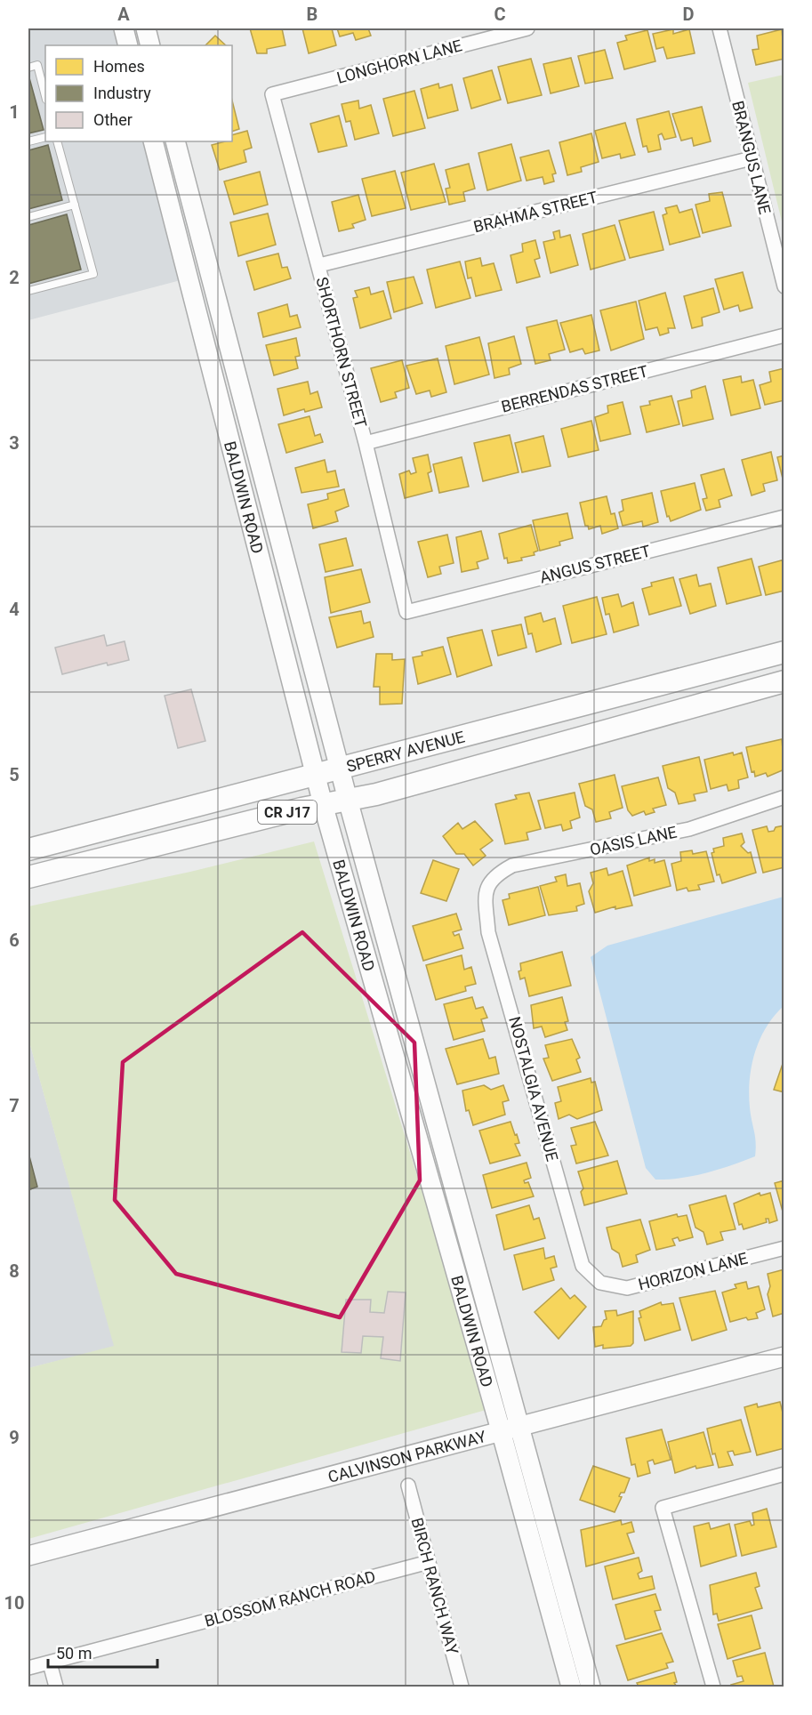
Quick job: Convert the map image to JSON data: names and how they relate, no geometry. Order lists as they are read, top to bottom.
{
  "streets": {
    "main road": [
      "BALDWIN ROAD",
      "SPERRY AVENUE",
      "CR J17",
      "CALVINSON PARKWAY"
    ],
    "street": [
      "LONGHORN LANE",
      "BRANGUS LANE",
      "BRAHMA STREET",
      "SHORTHORN STREET",
      "BERRENDAS STREET",
      "ANGUS STREET",
      "OASIS LANE",
      "NOSTALGIA AVENUE",
      "HORIZON LANE",
      "BIRCH RANCH WAY",
      "BLOSSOM RANCH ROAD"
    ]
  },
  "crossings": [
    ["LONGHORN LANE", "SHORTHORN STREET"],
    ["BRANGUS LANE", "BRAHMA STREET"],
    ["BRAHMA STREET", "SHORTHORN STREET"],
    ["SHORTHORN STREET", "BERRENDAS STREET"],
    ["SHORTHORN STREET", "ANGUS STREET"],
    ["BALDWIN ROAD", "SPERRY AVENUE"],
    ["BALDWIN ROAD", "CR J17"],
    ["BALDWIN ROAD", "CALVINSON PARKWAY"],
    ["OASIS LANE", "NOSTALGIA AVENUE"],
    ["NOSTALGIA AVENUE", "HORIZON LANE"],
    ["BIRCH RANCH WAY", "BLOSSOM RANCH ROAD"]
  ],
  "legend": ["Homes", "Industry", "Other"],
  "scale_bar": "50 m",
  "grid": {
    "columns": [
      "A",
      "B",
      "C",
      "D"
    ],
    "rows": [
      "1",
      "2",
      "3",
      "4",
      "5",
      "6",
      "7",
      "8",
      "9",
      "10"
    ]
  }
}
